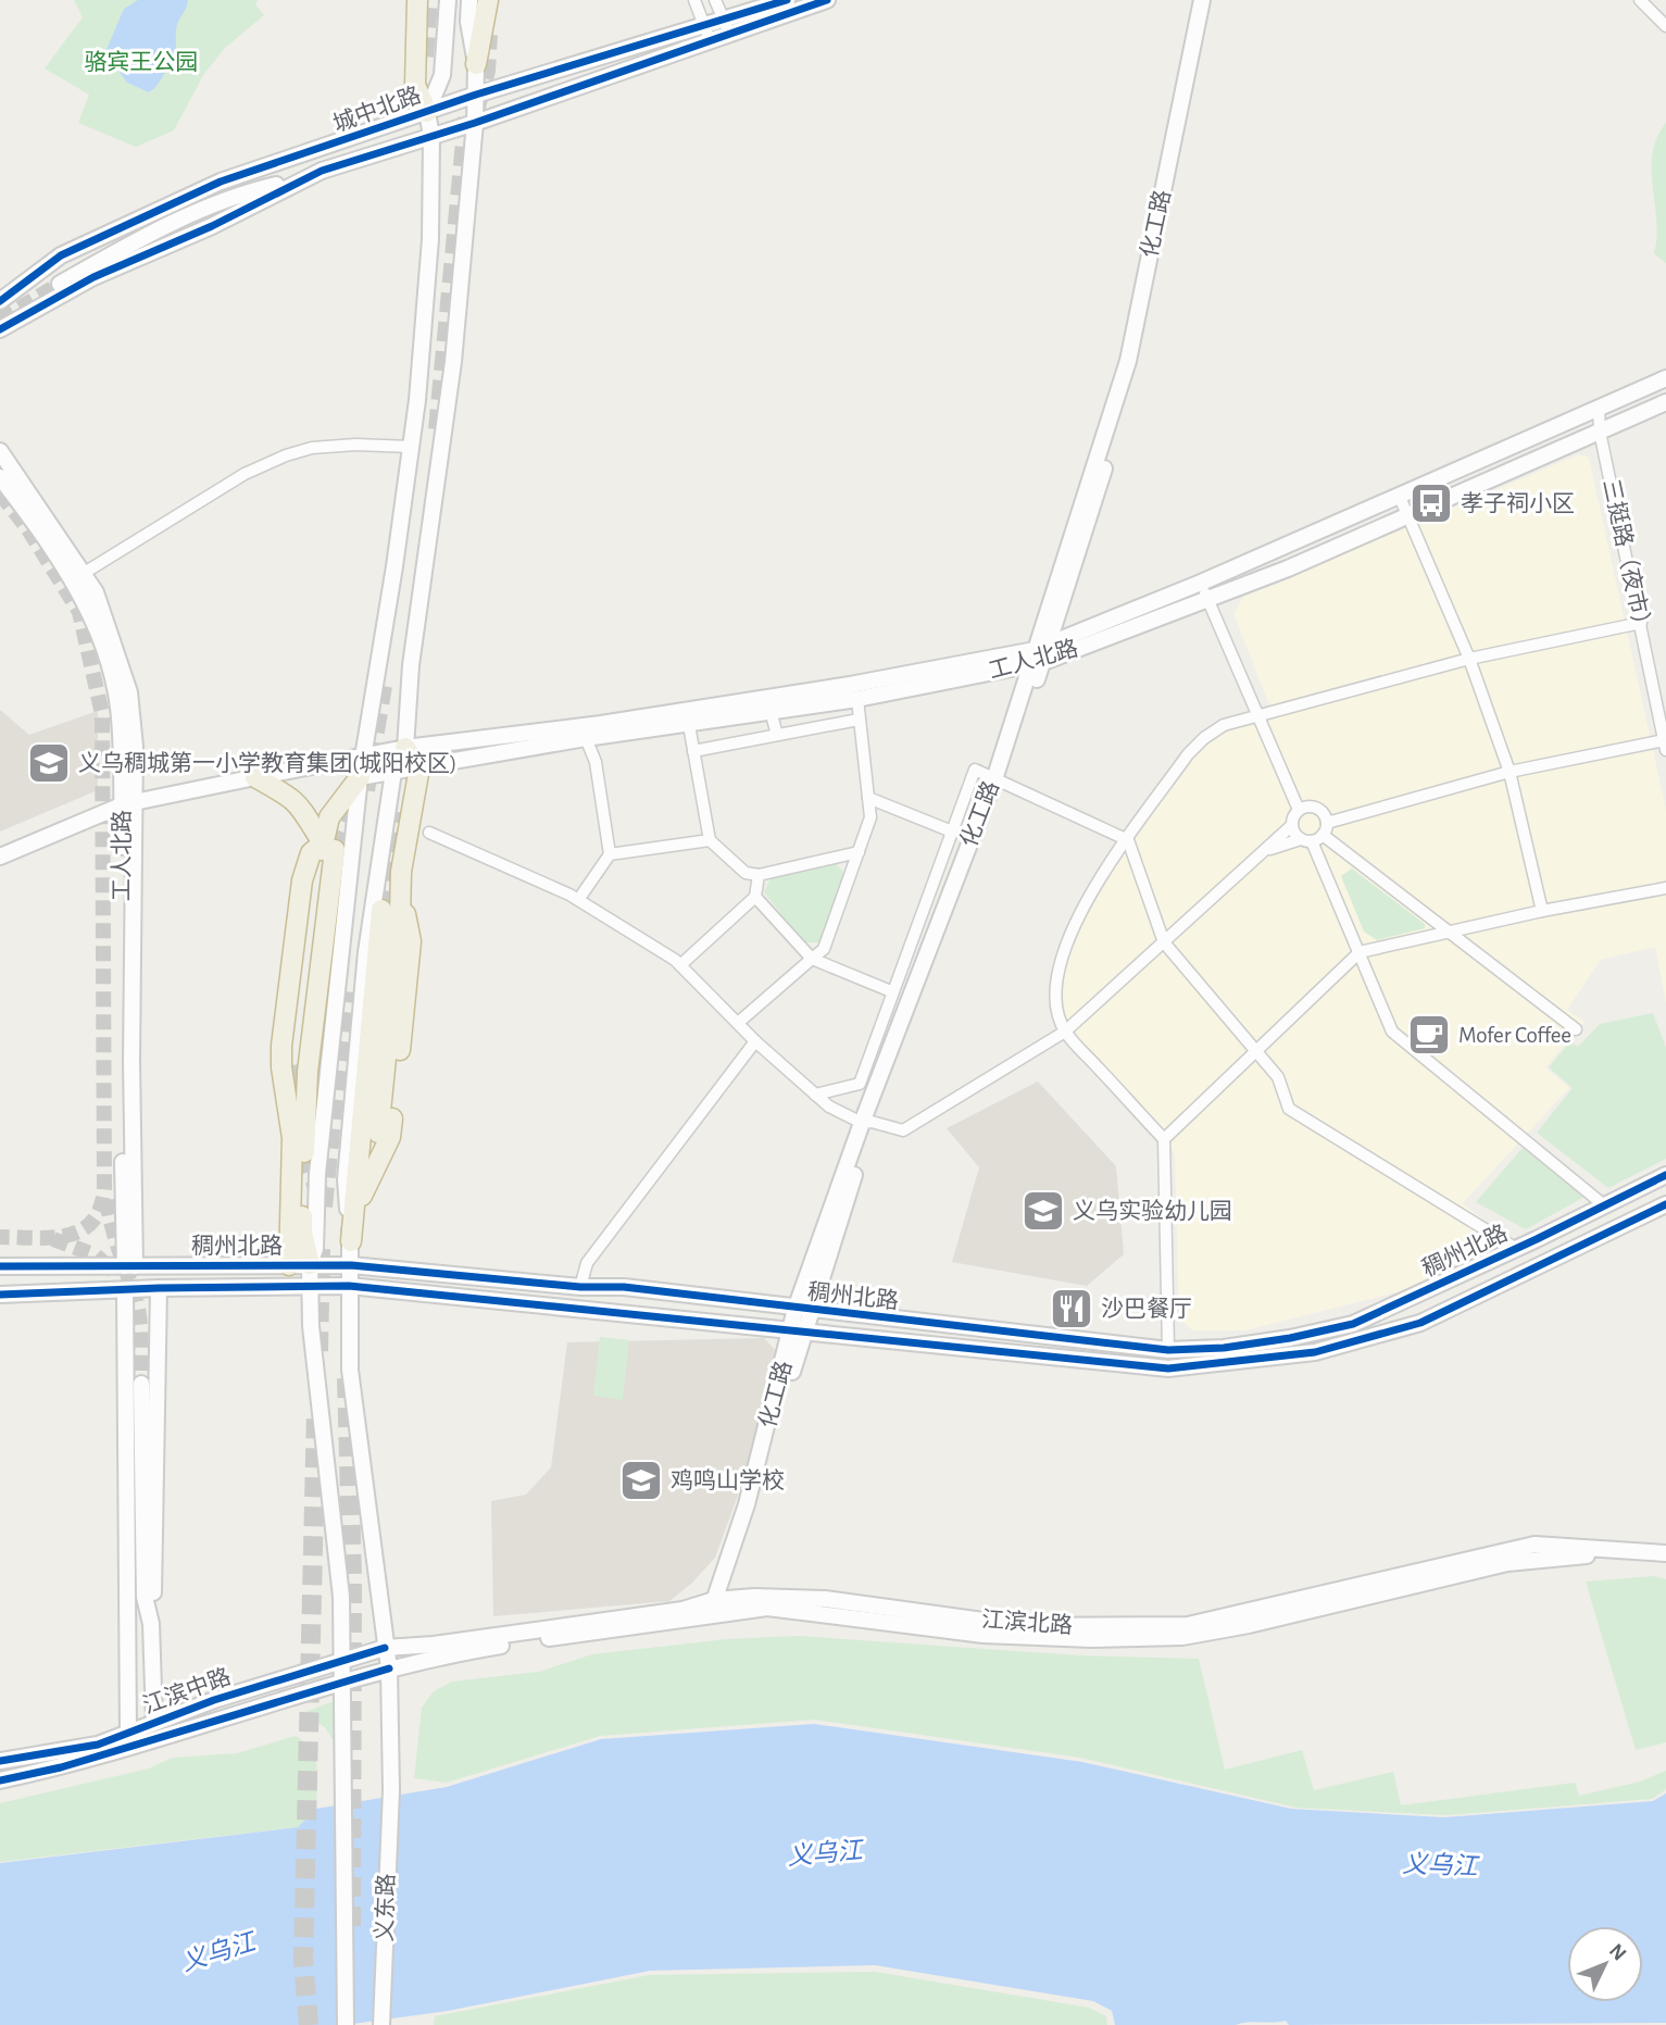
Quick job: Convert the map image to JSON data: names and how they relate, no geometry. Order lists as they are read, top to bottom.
{
  "streets": {
    "main road": [
      "城中北路",
      "化工路",
      "工人北路",
      "稠州北路",
      "江滨北路",
      "江滨中路",
      "义东路"
    ],
    "street": ["三挺路（夜市）"]
  },
  "crossings": [
    ["城中北路", "义东路"],
    ["化工路", "工人北路"],
    ["化工路", "稠州北路"],
    ["化工路", "江滨北路"],
    ["三挺路（夜市）", "工人北路"],
    ["工人北路", "稠州北路"],
    ["工人北路", "义东路"],
    ["稠州北路", "义东路"],
    ["江滨北路", "江滨中路"],
    ["江滨北路", "义东路"],
    ["江滨中路", "义东路"]
  ],
  "water": ["义乌江"],
  "parks": ["骆宾王公园"],
  "places": {
    "bus stop": ["孝子祠小区"],
    "school or university": ["义乌稠城第一小学教育集团(城阳校区)", "义乌实验幼儿园", "鸡鸣山学校"],
    "cafe": ["Mofer Coffee"],
    "restaurant": ["沙巴餐厅"]
  },
  "north": "top right"
}
